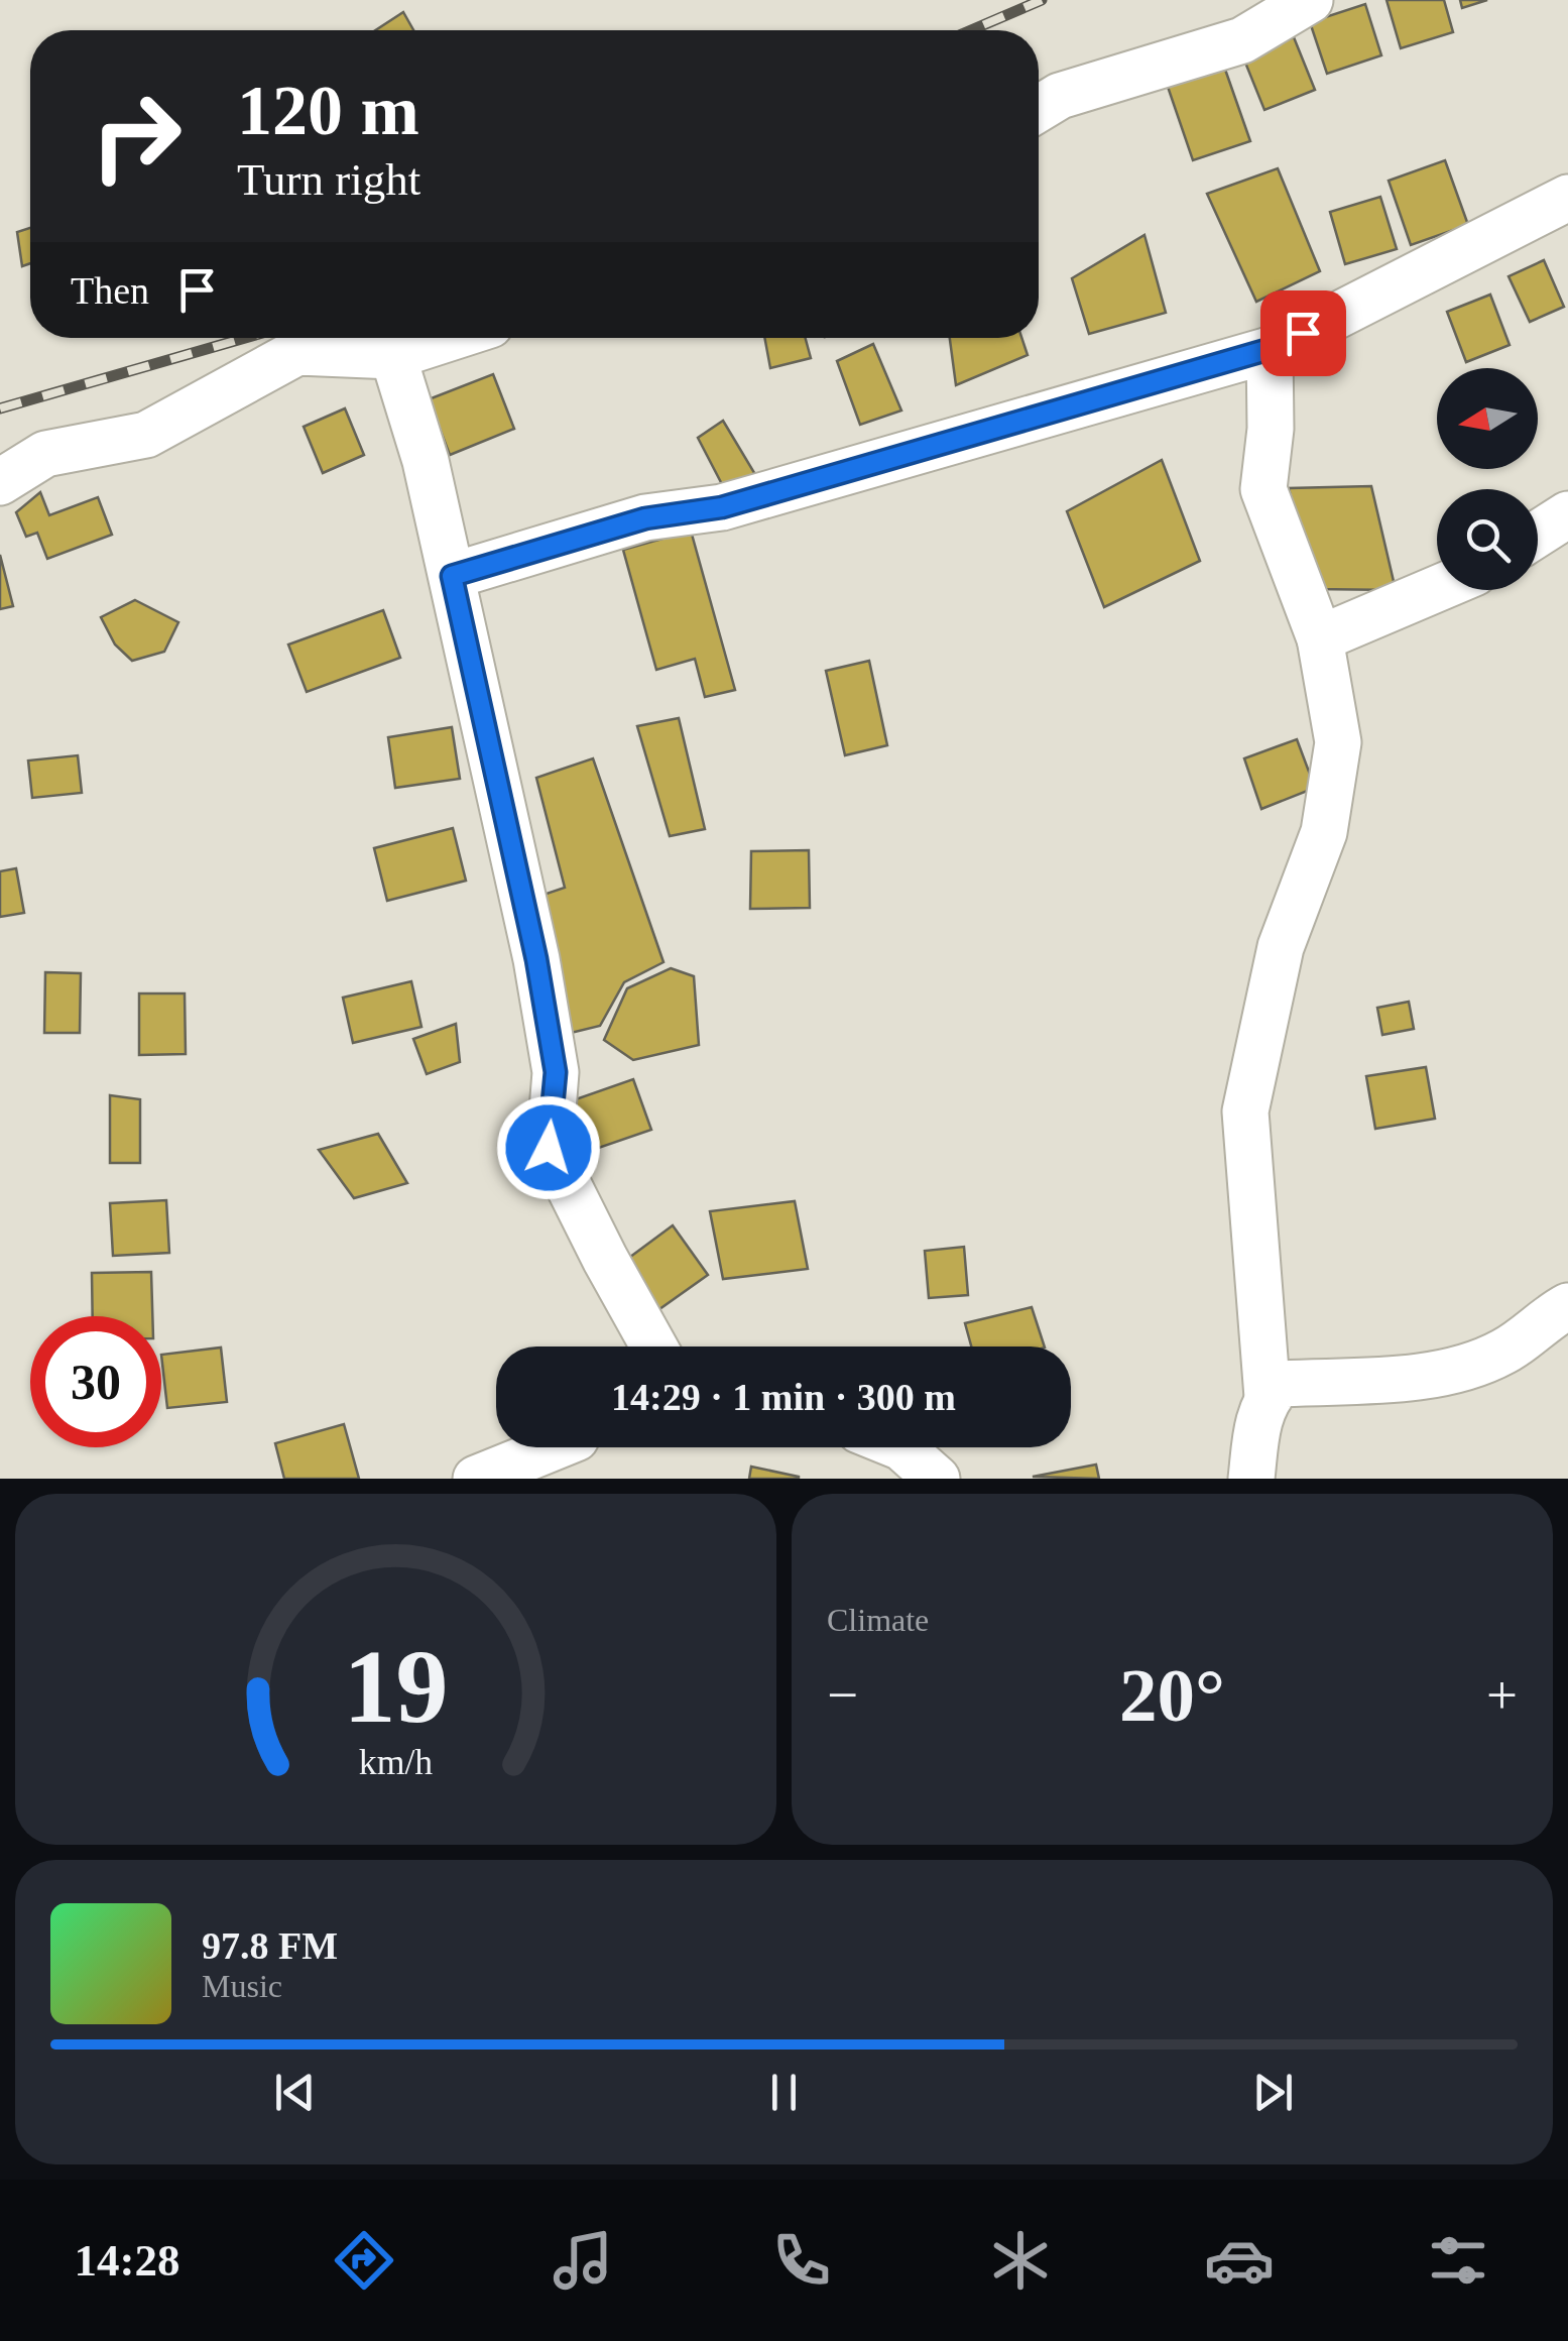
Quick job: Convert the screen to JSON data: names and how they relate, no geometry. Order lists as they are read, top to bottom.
{
  "north": "left",
  "page": {
    "turn": ["120 m", "Turn right"],
    "then": "Then",
    "limit": "30",
    "trip": "14:29 · 1 min · 300 m",
    "tile": "Climate",
    "heat": ["−", "20°", "+"],
    "song": ["97.8 FM", "Music"],
    "tabs": "14:28",
    "gauge": ["19", "km/h"]
  }
}
